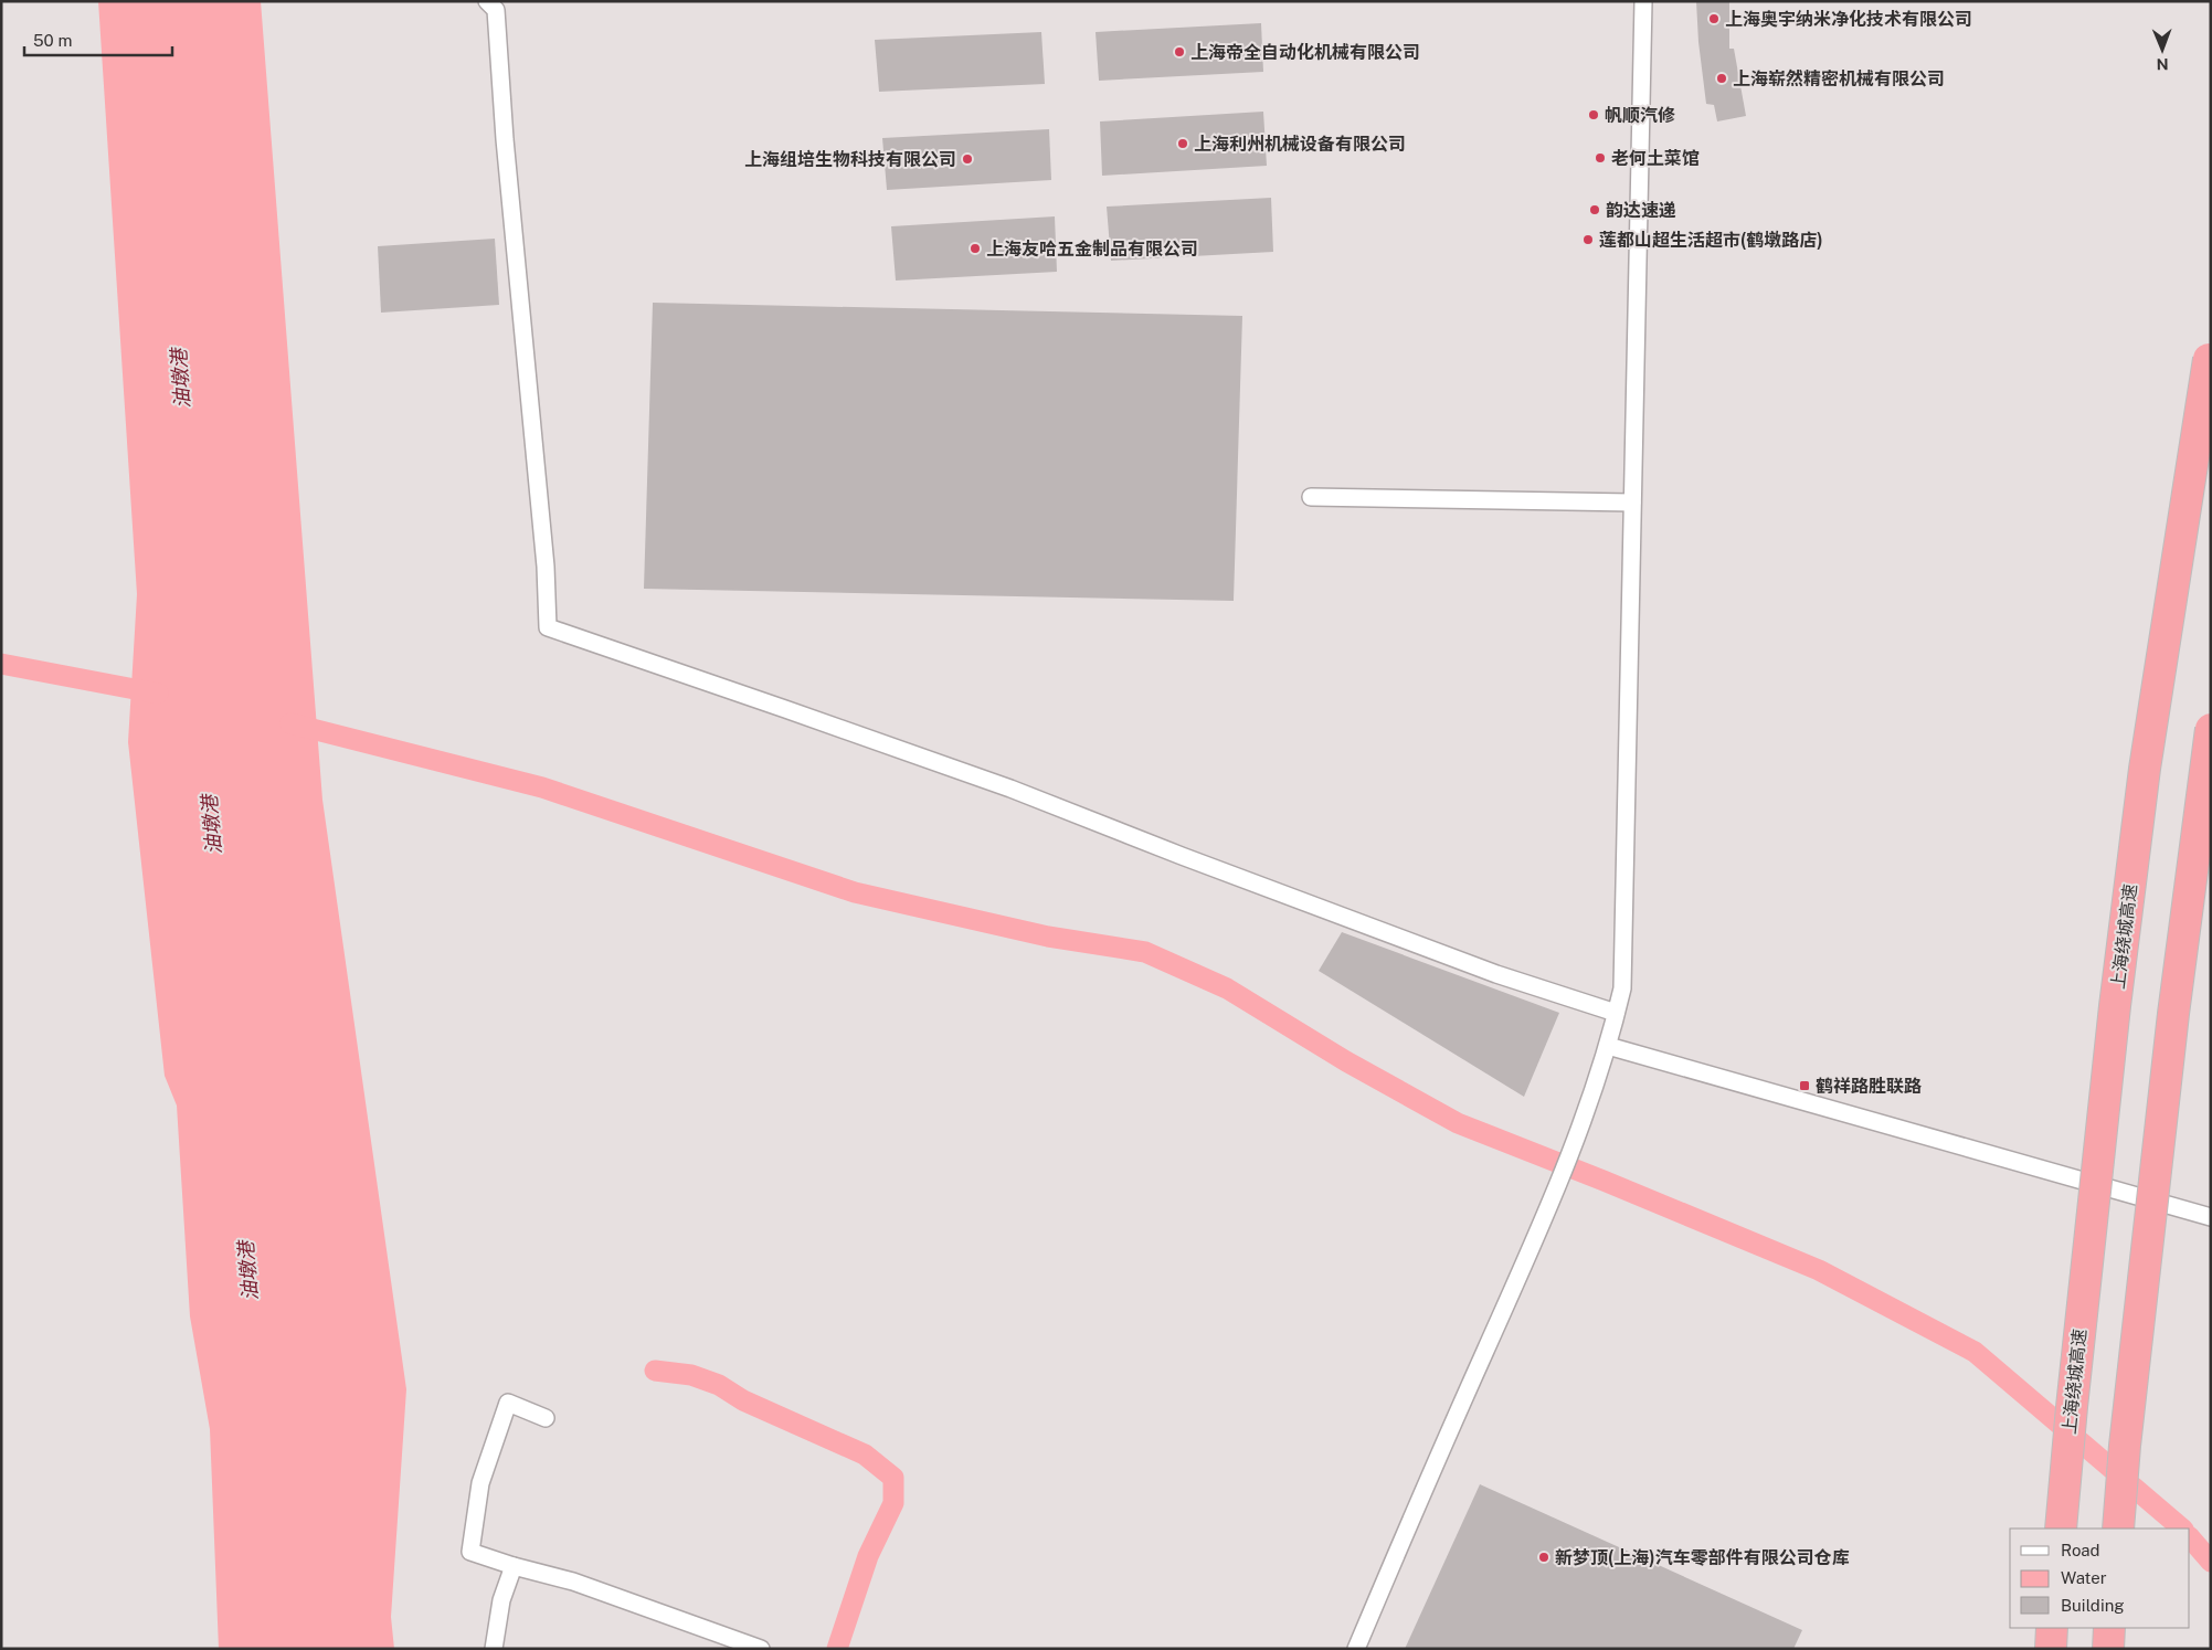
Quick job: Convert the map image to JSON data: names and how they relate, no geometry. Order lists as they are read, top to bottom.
{
  "streets": {
    "highway": ["上海绕城高速"]
  },
  "water": ["油墩港"],
  "places": {
    "other": [
      "上海奥宇纳米净化技术有限公司",
      "上海帝全自动化机械有限公司",
      "上海崭然精密机械有限公司",
      "帆顺汽修",
      "上海利州机械设备有限公司",
      "老何土菜馆",
      "上海组培生物科技有限公司",
      "韵达速递",
      "莲都山超生活超市(鹤墩路店)",
      "上海友哈五金制品有限公司",
      "新梦顶(上海)汽车零部件有限公司仓库"
    ],
    "transit": ["鹤祥路胜联路"]
  },
  "legend": ["Road", "Water", "Building"],
  "scale_bar": "50 m",
  "north": "bottom"
}
